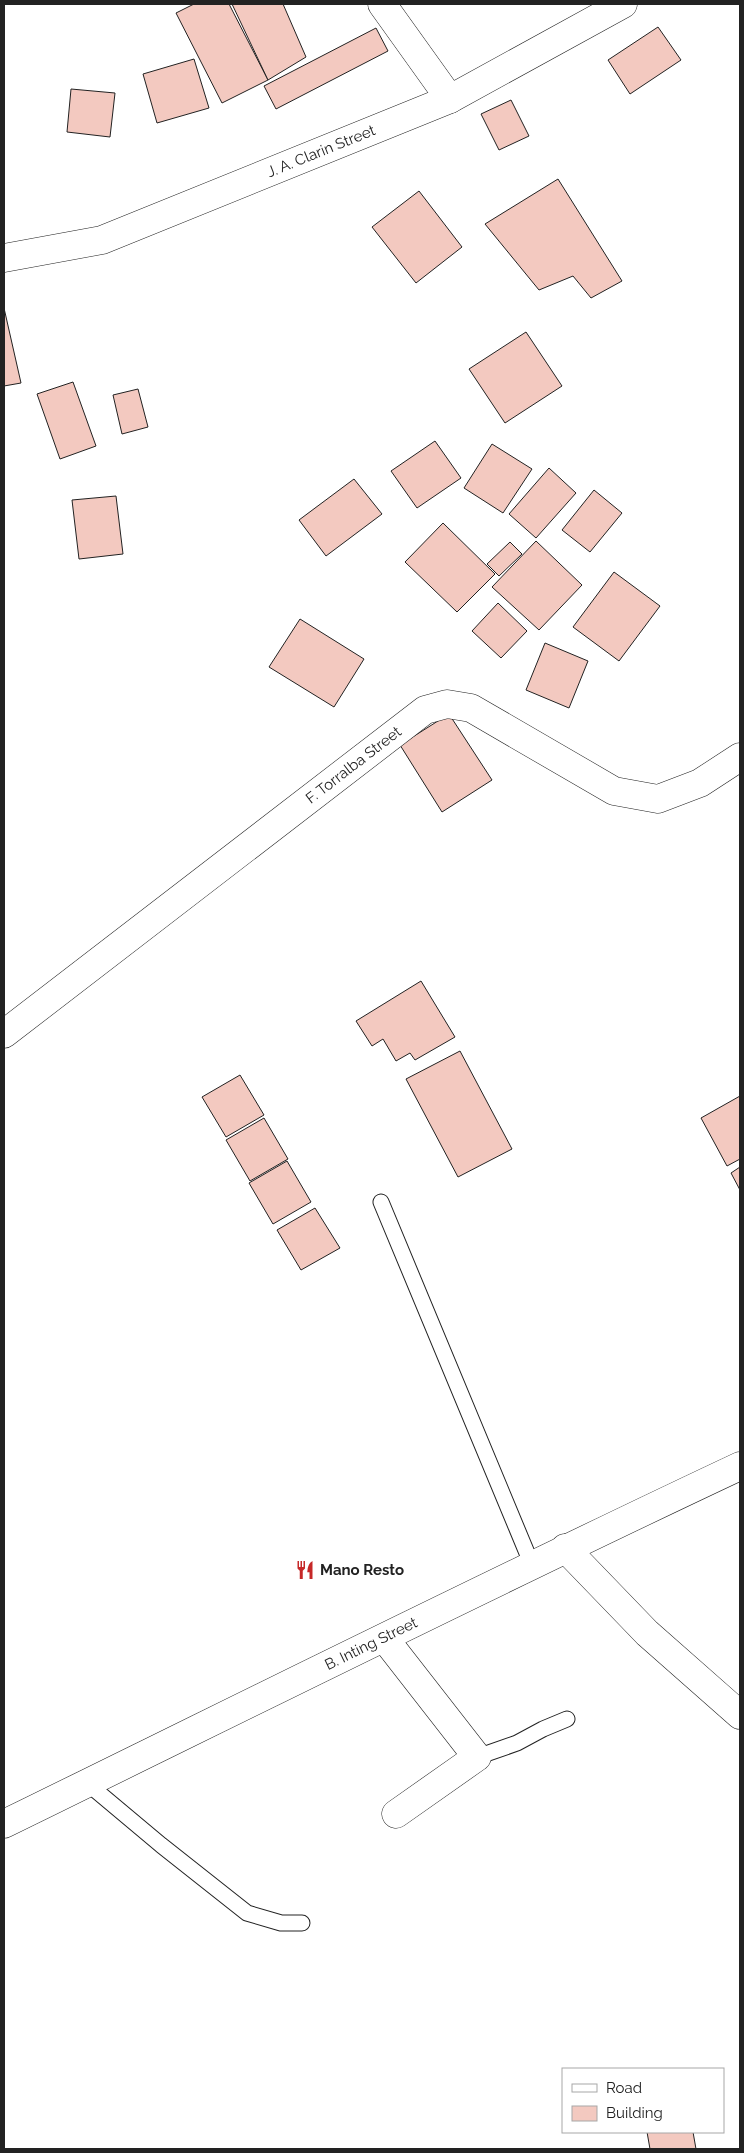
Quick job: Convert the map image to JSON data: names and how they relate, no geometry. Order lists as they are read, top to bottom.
{
  "streets": {
    "street": ["J. A. Clarin Street", "F. Torralba Street", "B. Inting Street"]
  },
  "places": {
    "restaurant": ["Mano Resto"]
  },
  "legend": ["Road", "Building"]
}
